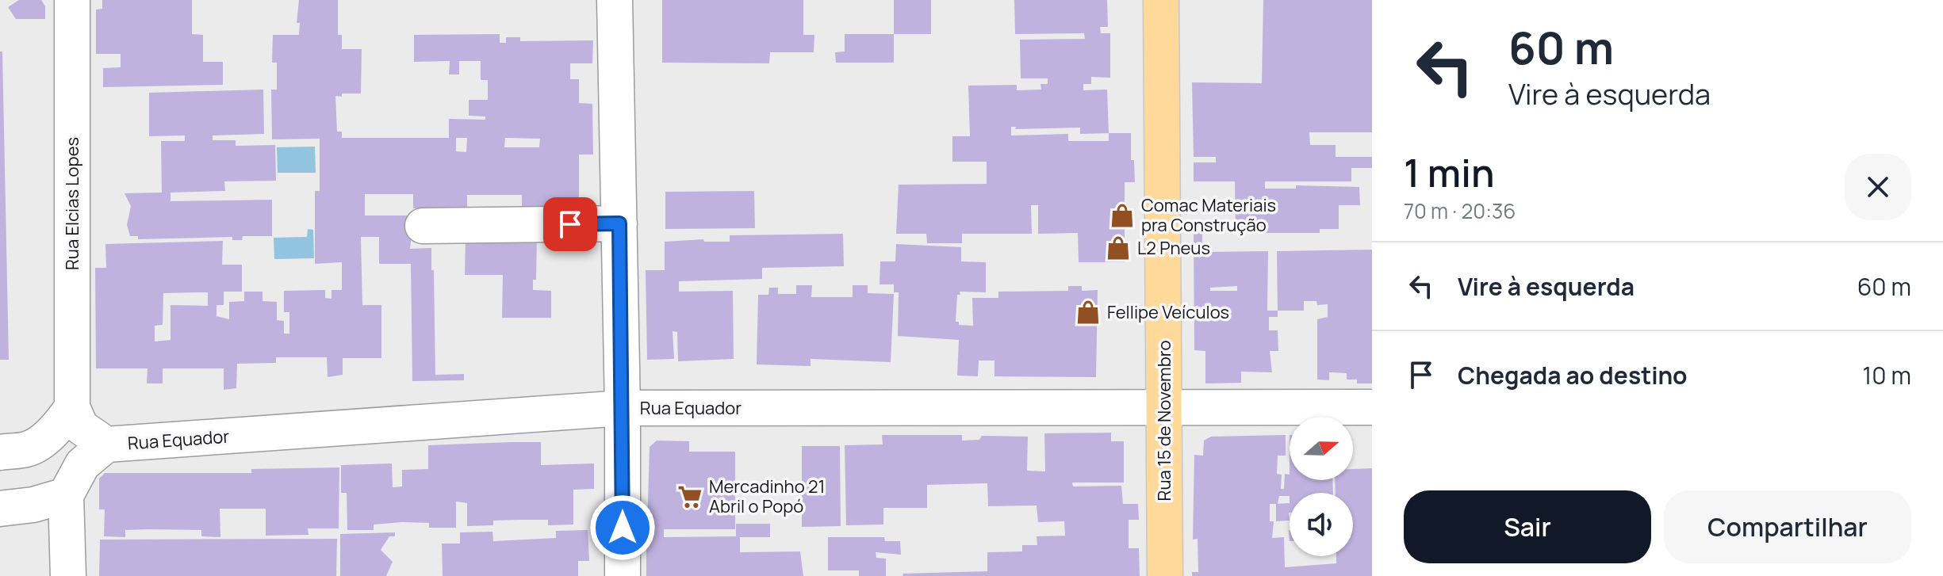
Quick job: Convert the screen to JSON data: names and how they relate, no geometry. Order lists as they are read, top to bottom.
{
  "streets": {
    "main road": ["Rua 15 de Novembro"],
    "street": ["Rua Elcias Lopes", "Rua Equador"]
  },
  "crossings": [
    ["Rua Equador", "Rua 15 de Novembro"]
  ],
  "places": {
    "shop": ["Comac Materiais pra Construção", "L2 Pneus", "Fellipe Veículos"],
    "supermarket": ["Mercadinho 21 Abril o Popó"]
  },
  "north": "right",
  "page": {
    "turn": ["60 m", "Vire à esquerda"],
    "heading": ["1 min", "70 m · 20:36"],
    "list": [
      {
        "name": "Vire à esquerda",
        "value": "60 m"
      },
      {
        "name": "Chegada ao destino",
        "value": "10 m"
      }
    ],
    "buttons": ["Sair", "Compartilhar"]
  }
}
